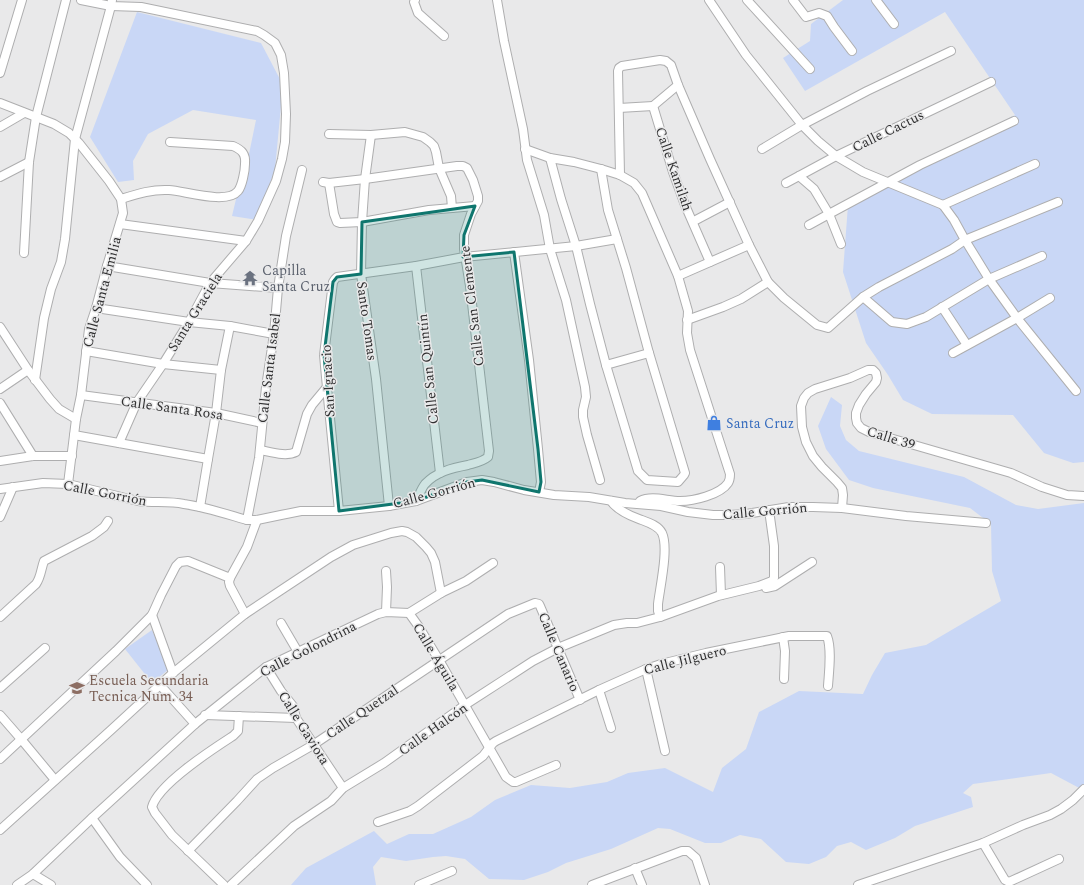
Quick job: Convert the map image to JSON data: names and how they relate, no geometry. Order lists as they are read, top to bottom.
{
  "streets": {
    "street": [
      "Calle Cactus",
      "Calle Kamilah",
      "Calle Santa Emilia",
      "Calle San Clemente",
      "Santa Graciela",
      "Santo Tomas",
      "Calle Santa Isabel",
      "Calle San Quintín",
      "San Ignacio",
      "Calle Santa Rosa",
      "Calle 39",
      "Calle Gorrión",
      "Calle Golondrina",
      "Calle Canario",
      "Calle Águila",
      "Calle Jilguero",
      "Calle Quetzal",
      "Calle Gaviota",
      "Calle Halcón"
    ]
  },
  "crossings": [
    ["Calle Santa Emilia", "Calle Santa Rosa"],
    ["Calle Santa Emilia", "Calle Gorrión"],
    ["Calle San Clemente", "Santo Tomas"],
    ["Calle San Clemente", "Calle San Quintín"],
    ["Calle San Clemente", "San Ignacio"],
    ["Calle San Clemente", "Calle Gorrión"],
    ["Santa Graciela", "Calle Santa Rosa"],
    ["Santo Tomas", "San Ignacio"],
    ["Santo Tomas", "Calle Gorrión"],
    ["Calle Santa Isabel", "Calle Santa Rosa"],
    ["Calle Santa Isabel", "Calle Gorrión"],
    ["Calle San Quintín", "San Ignacio"],
    ["San Ignacio", "Calle Gorrión"],
    ["Calle 39", "Calle Gorrión"],
    ["Calle Gorrión", "Calle Halcón"],
    ["Calle Golondrina", "Calle Águila"],
    ["Calle Golondrina", "Calle Gaviota"],
    ["Calle Canario", "Calle Jilguero"],
    ["Calle Canario", "Calle Quetzal"],
    ["Calle Canario", "Calle Halcón"],
    ["Calle Águila", "Calle Jilguero"],
    ["Calle Águila", "Calle Quetzal"],
    ["Calle Águila", "Calle Halcón"],
    ["Calle Quetzal", "Calle Gaviota"],
    ["Calle Gaviota", "Calle Halcón"]
  ],
  "places": {
    "temple": ["Capilla Santa Cruz"],
    "shop": ["Santa Cruz"],
    "school or university": ["Escuela Secundaria Tecnica Num. 34"]
  }
}
